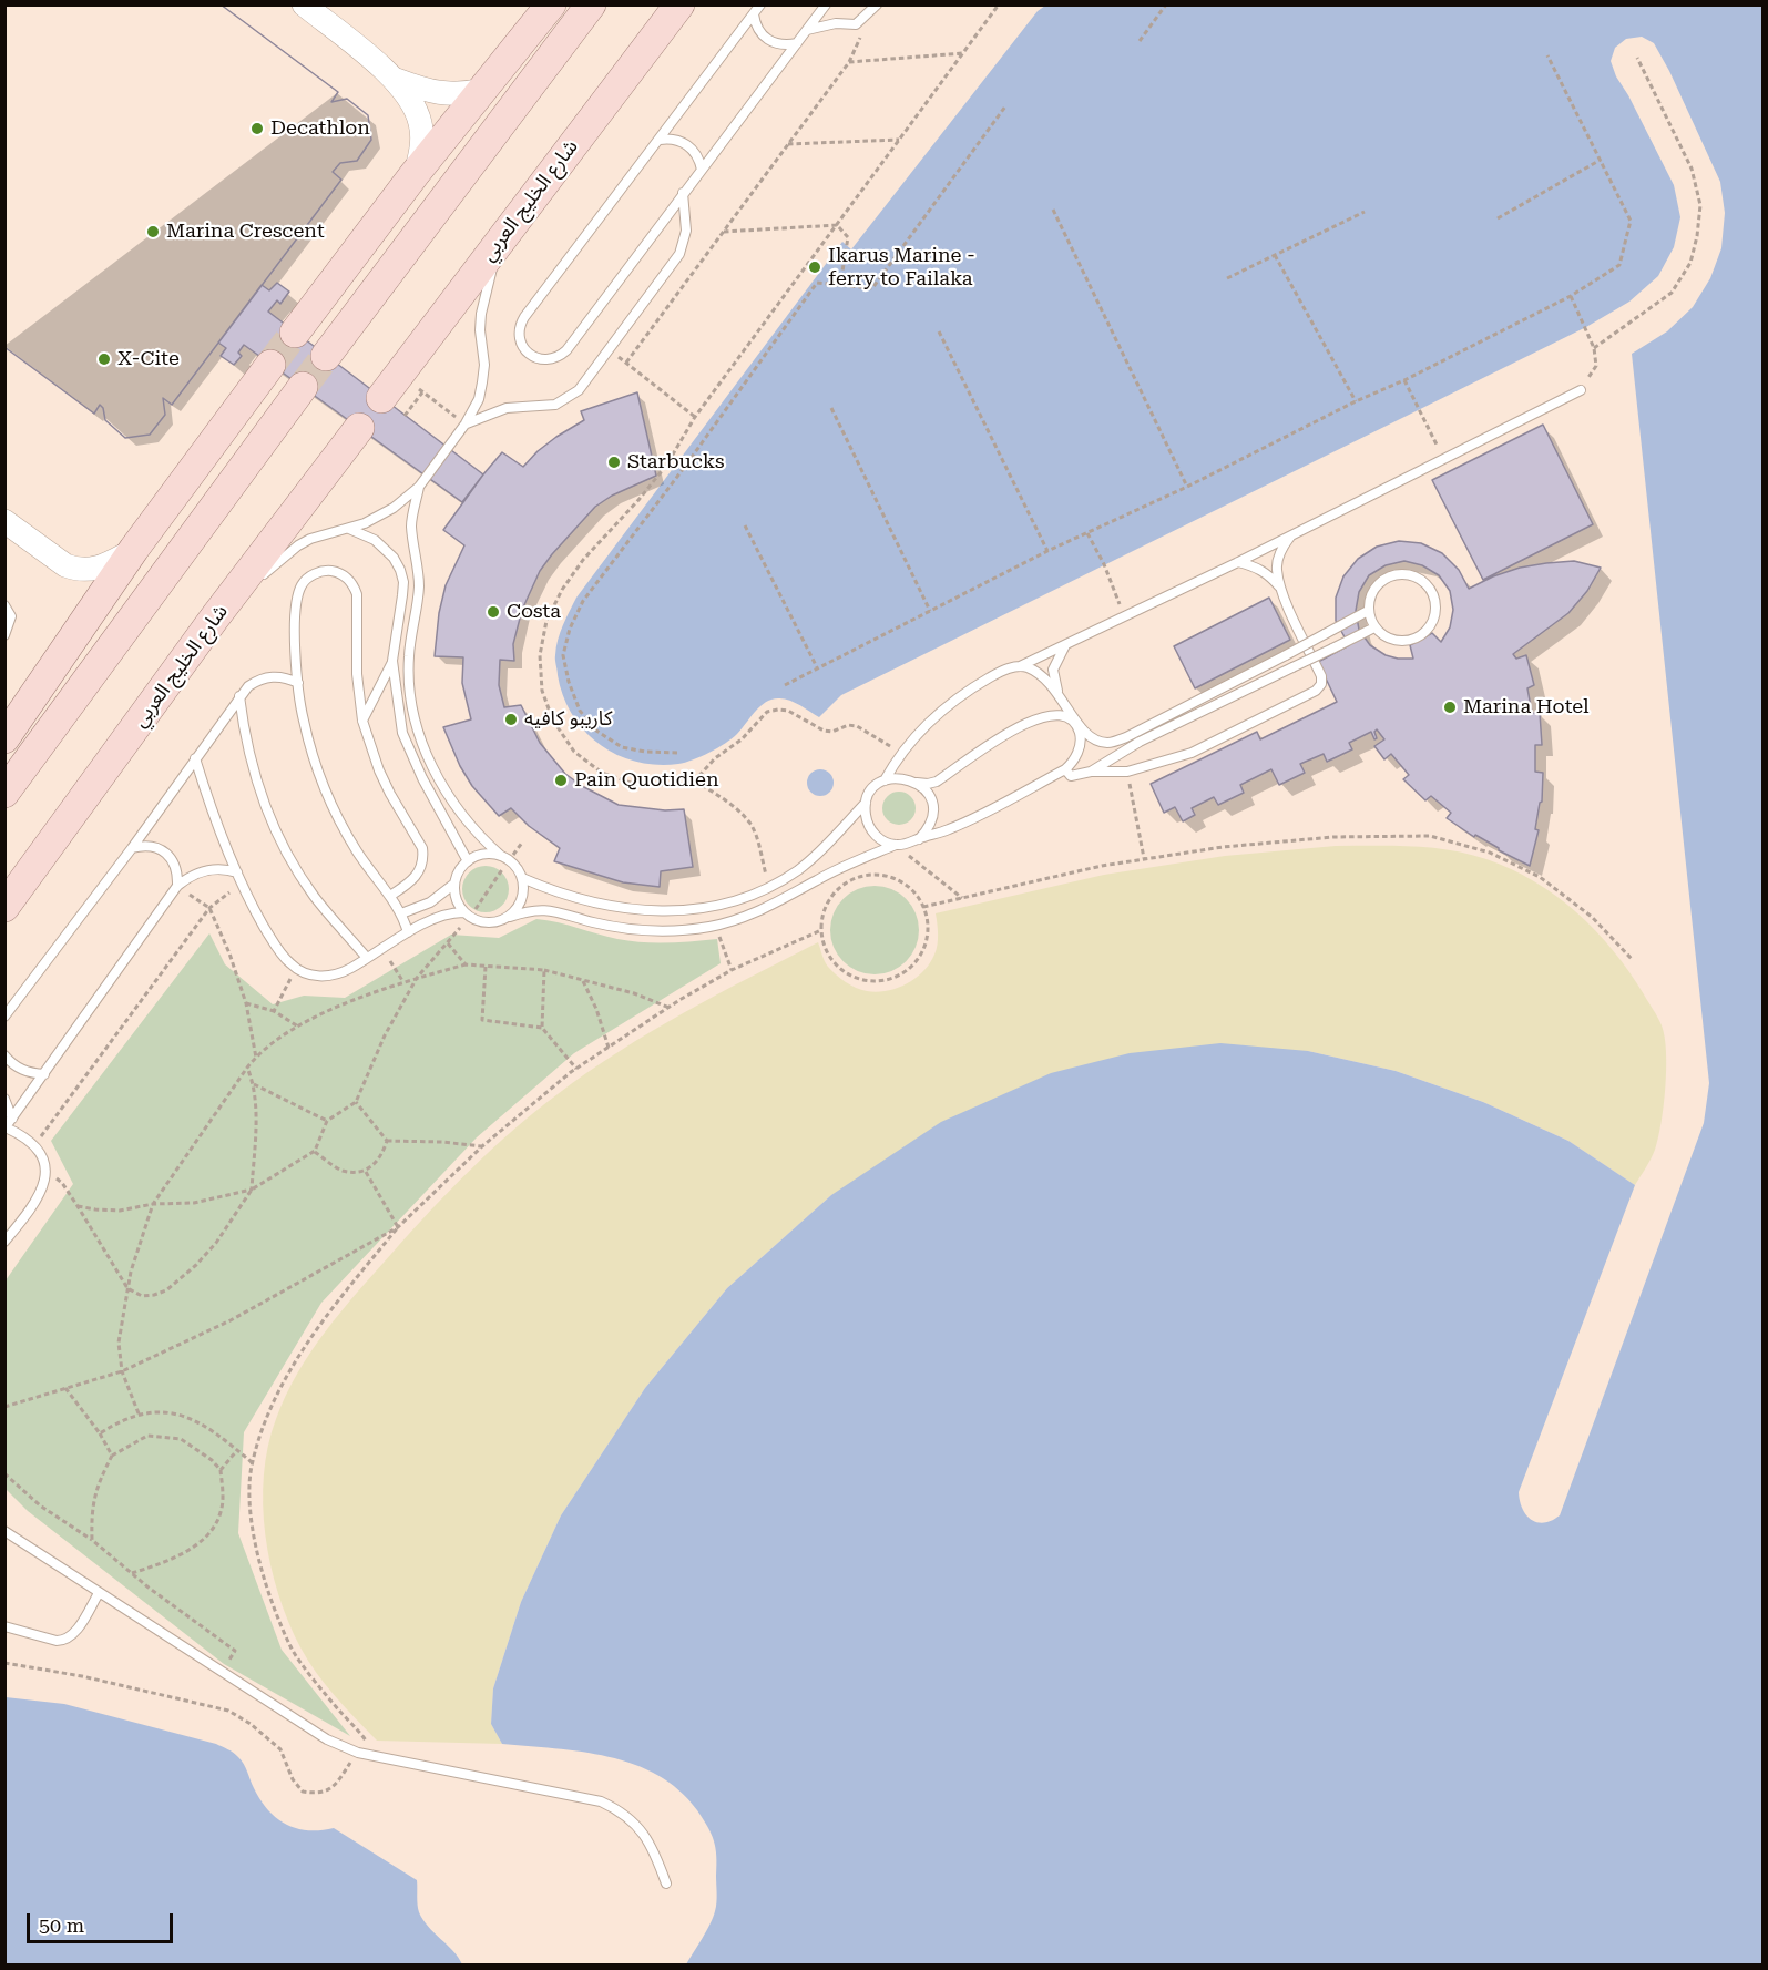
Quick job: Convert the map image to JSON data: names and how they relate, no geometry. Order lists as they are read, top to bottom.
{
  "streets": {
    "main road": ["شارع الخليج العربي"]
  },
  "places": [
    "Decathlon",
    "Marina Crescent",
    "Ikarus Marine - ferry to Failaka",
    "X-Cite",
    "Starbucks",
    "Costa",
    "Marina Hotel",
    "كاريبو كافيه",
    "Pain Quotidien"
  ],
  "scale_bar": "50 m"
}
